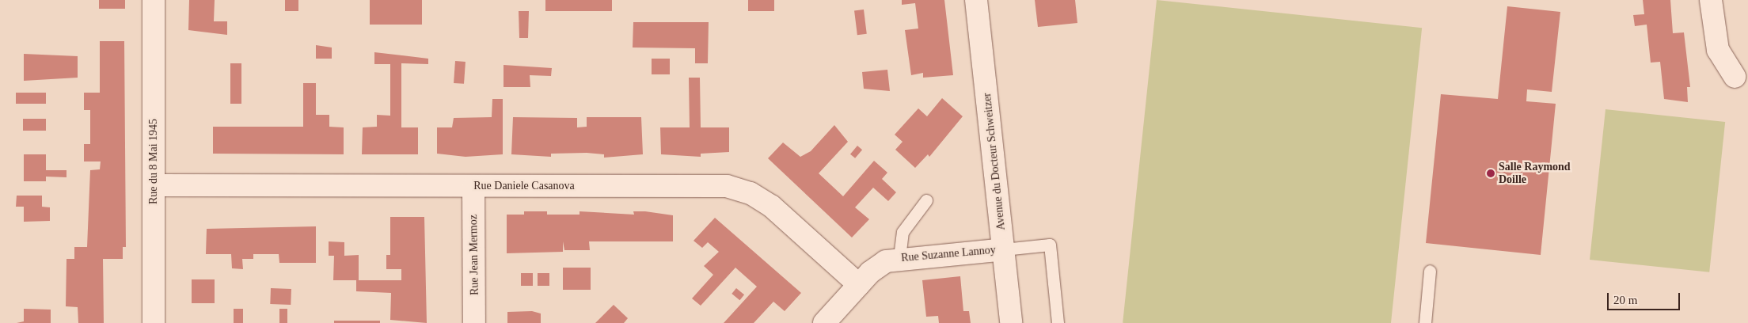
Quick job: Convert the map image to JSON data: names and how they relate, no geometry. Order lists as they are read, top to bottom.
{
  "streets": {
    "street": [
      "Rue du 8 Mai 1945",
      "Avenue du Docteur Schweitzer",
      "Rue Daniele Casanova",
      "Rue Suzanne Lannoy",
      "Rue Jean Mermoz"
    ]
  },
  "crossings": [
    ["Rue du 8 Mai 1945", "Rue Daniele Casanova"],
    ["Avenue du Docteur Schweitzer", "Rue Suzanne Lannoy"],
    ["Rue Daniele Casanova", "Rue Suzanne Lannoy"],
    ["Rue Daniele Casanova", "Rue Jean Mermoz"]
  ],
  "places": ["Salle Raymond Doille"],
  "scale_bar": "20 m"
}
